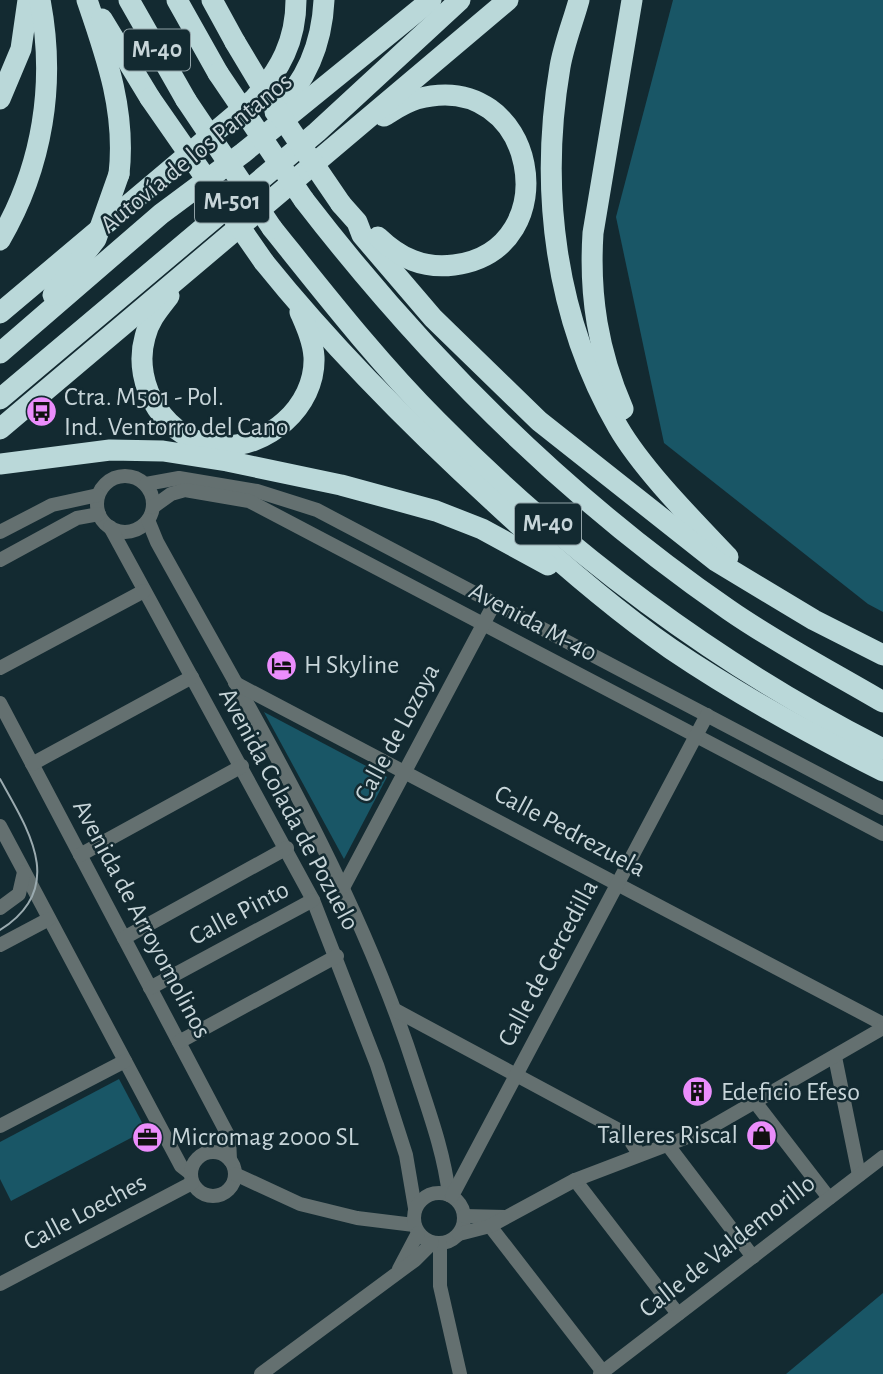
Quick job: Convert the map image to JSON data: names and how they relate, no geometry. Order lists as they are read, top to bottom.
{
  "streets": {
    "highway": ["M-40", "Autovía de los Pantanos", "M-501"],
    "street": [
      "Avenida M-40",
      "Calle de Lozoya",
      "Avenida Colada de Pozuelo",
      "Calle Pedrezuela",
      "Calle Pinto",
      "Avenida de Arroyomolinos",
      "Calle de Cercedilla",
      "Calle Loeches",
      "Calle de Valdemorillo"
    ]
  },
  "crossings": [
    ["Avenida M-40", "Calle de Lozoya"],
    ["Avenida M-40", "Avenida Colada de Pozuelo"],
    ["Avenida M-40", "Calle de Cercedilla"],
    ["Calle de Lozoya", "Avenida Colada de Pozuelo"],
    ["Calle de Lozoya", "Calle Pedrezuela"],
    ["Avenida Colada de Pozuelo", "Calle Pedrezuela"],
    ["Avenida Colada de Pozuelo", "Calle Pinto"],
    ["Avenida Colada de Pozuelo", "Calle de Cercedilla"],
    ["Calle Pedrezuela", "Calle de Cercedilla"],
    ["Calle Pinto", "Avenida de Arroyomolinos"],
    ["Avenida de Arroyomolinos", "Calle Loeches"]
  ],
  "places": {
    "bus stop": ["Ctra. M501 - Pol. Ind. Ventorro del Cano"],
    "hotel": ["H Skyline"],
    "building": ["Edeficio Efeso"],
    "shop": ["Talleres Riscal"],
    "office": ["Micromag 2000 SL"]
  }
}
